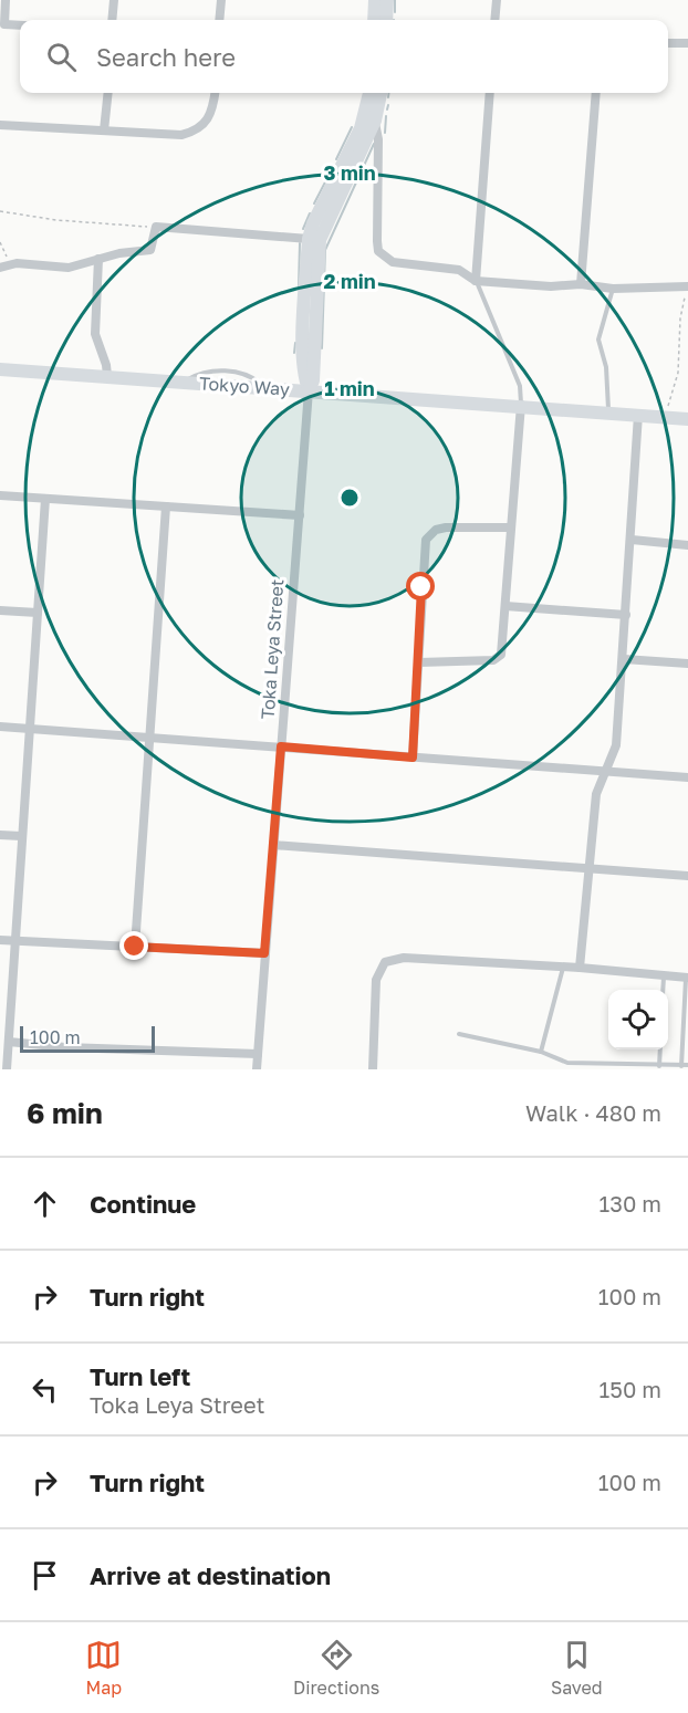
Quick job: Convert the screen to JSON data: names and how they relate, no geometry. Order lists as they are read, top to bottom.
{
  "streets": {
    "main road": ["Tokyo Way"],
    "street": ["Toka Leya Street"]
  },
  "crossings": [
    ["Tokyo Way", "Toka Leya Street"]
  ],
  "scale_bar": "100 m",
  "page": {
    "search": "Search here",
    "scale": "100 m",
    "heading": ["6 min", "Walk · 480 m"],
    "list": [
      ["Continue", "130 m"],
      ["Turn right", "100 m"],
      ["Turn left", "Toka Leya Street", "150 m"],
      ["Turn right", "100 m"],
      "Arrive at destination"
    ],
    "nav": ["Map", "Directions", "Saved"]
  },
  "rings": ["3 min", "2 min", "1 min"]
}
